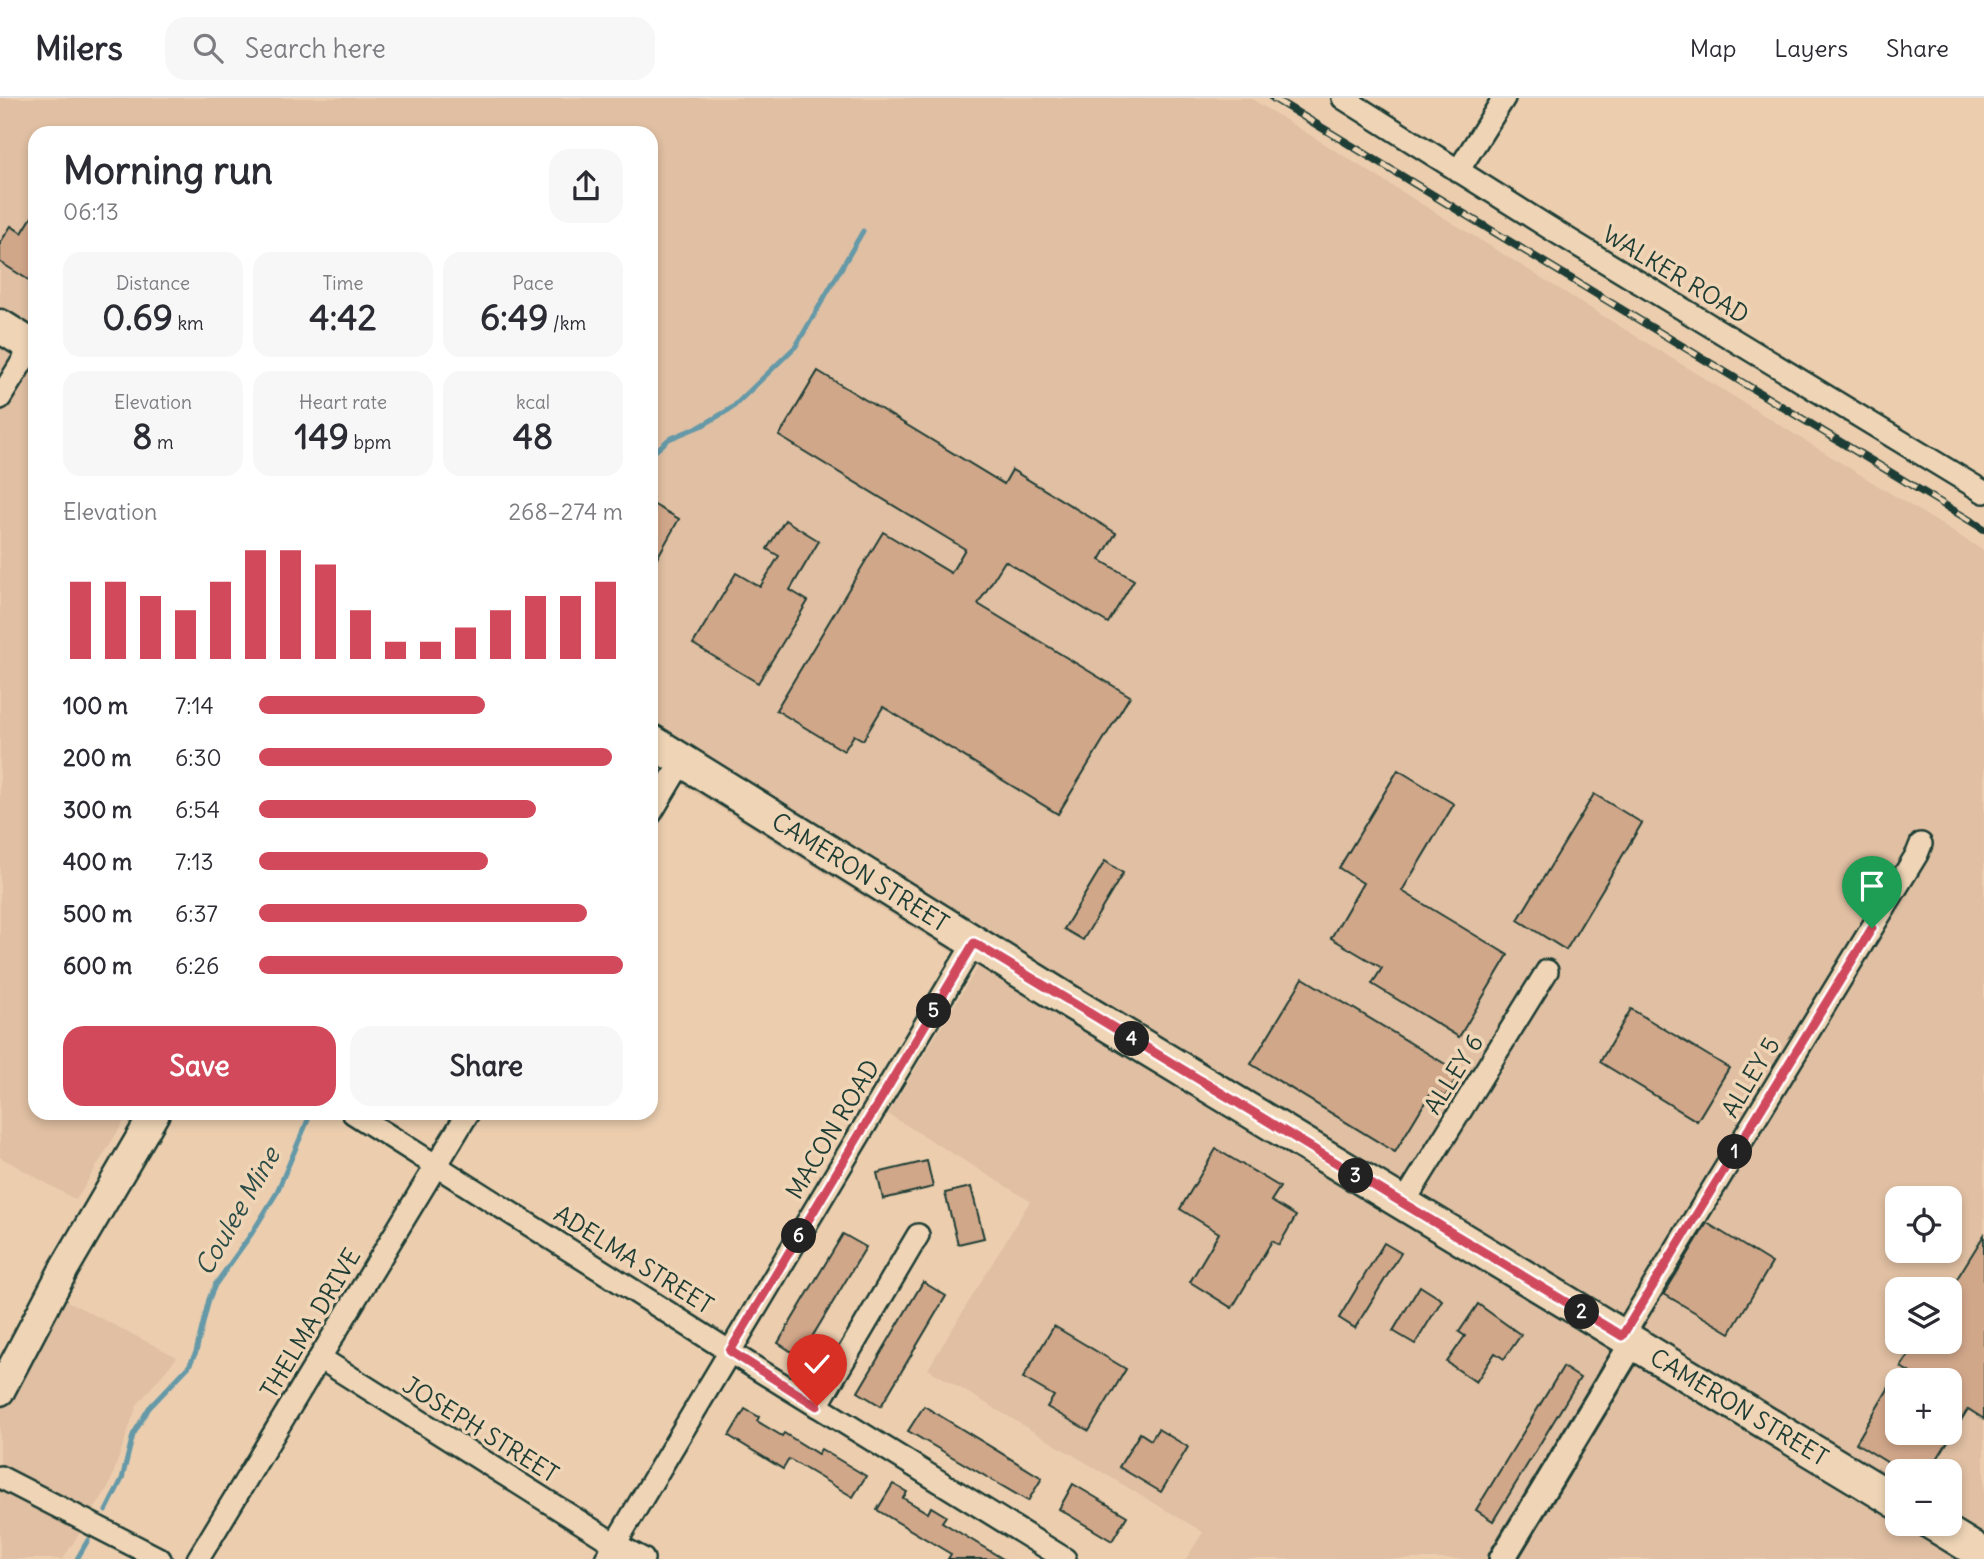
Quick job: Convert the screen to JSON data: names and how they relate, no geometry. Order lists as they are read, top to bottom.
{
  "streets": {
    "main road": ["CAMERON STREET"],
    "street": [
      "WALKER ROAD",
      "ALLEY 6",
      "ALLEY 5",
      "MACON ROAD",
      "ADELMA STREET",
      "THELMA DRIVE",
      "JOSEPH STREET"
    ]
  },
  "crossings": [
    ["CAMERON STREET", "ALLEY 6"],
    ["CAMERON STREET", "ALLEY 5"],
    ["CAMERON STREET", "MACON ROAD"],
    ["MACON ROAD", "ADELMA STREET"],
    ["MACON ROAD", "JOSEPH STREET"],
    ["ADELMA STREET", "THELMA DRIVE"],
    ["THELMA DRIVE", "JOSEPH STREET"]
  ],
  "water": ["Coulee Mine"],
  "page": {
    "header": "Milers",
    "search": "Search here",
    "nav": ["Map", "Layers", "Share"],
    "heading": ["Morning run", "06:13"],
    "stats": [
      ["Distance", "0.69 km"],
      ["Time", "4:42"],
      ["Pace", "6:49 /km"],
      ["Elevation", "8 m"],
      ["Heart rate", "149 bpm"],
      ["kcal", "48"]
    ],
    "chart": ["Elevation", "268–274 m"],
    "list": [
      {
        "name": "100 m",
        "note": "7:14"
      },
      {
        "name": "200 m",
        "note": "6:30"
      },
      {
        "name": "300 m",
        "note": "6:54"
      },
      {
        "name": "400 m",
        "note": "7:13"
      },
      {
        "name": "500 m",
        "note": "6:37"
      },
      {
        "name": "600 m",
        "note": "6:26"
      }
    ],
    "pins": [
      "5",
      "4",
      "1",
      "3",
      "6",
      "2"
    ],
    "buttons": ["Save", "Share"],
    "map_buttons": ["+", "−"]
  }
}
